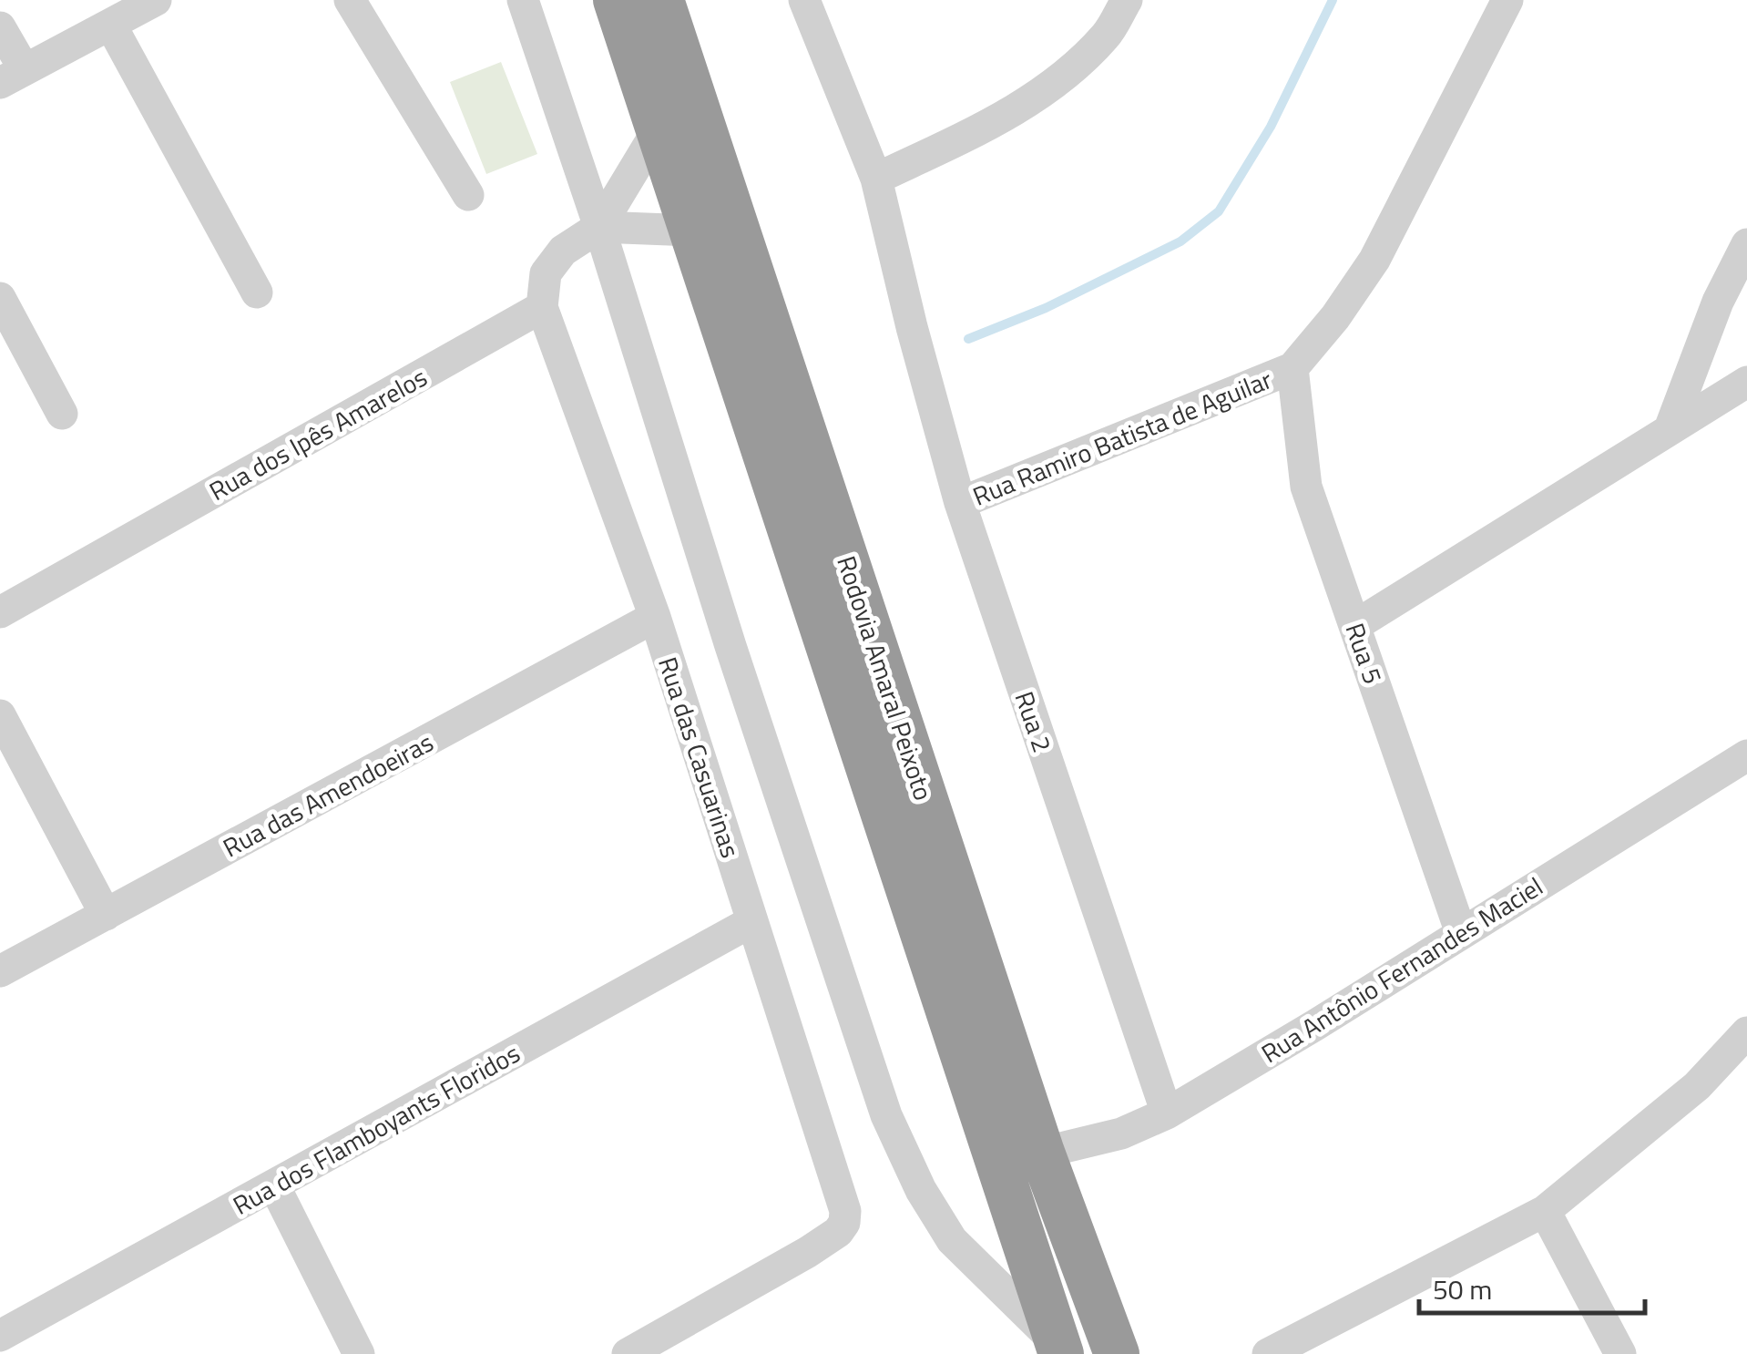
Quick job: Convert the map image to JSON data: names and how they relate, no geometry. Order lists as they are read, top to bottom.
{
  "streets": {
    "highway": ["Rodovia Amaral Peixoto"],
    "street": [
      "Rua dos Ipês Amarelos",
      "Rua Ramiro Batista de Aguilar",
      "Rua 5",
      "Rua 2",
      "Rua das Casuarinas",
      "Rua das Amendoeiras",
      "Rua Antônio Fernandes Maciel",
      "Rua dos Flamboyants Floridos"
    ]
  },
  "crossings": [
    ["Rua dos Ipês Amarelos", "Rua das Casuarinas"],
    ["Rua Ramiro Batista de Aguilar", "Rua 5"],
    ["Rua Ramiro Batista de Aguilar", "Rua 2"],
    ["Rua 5", "Rua Antônio Fernandes Maciel"],
    ["Rodovia Amaral Peixoto", "Rua Antônio Fernandes Maciel"],
    ["Rua 2", "Rua Antônio Fernandes Maciel"],
    ["Rua das Casuarinas", "Rua das Amendoeiras"],
    ["Rua das Casuarinas", "Rua dos Flamboyants Floridos"]
  ],
  "scale_bar": "50 m"
}
